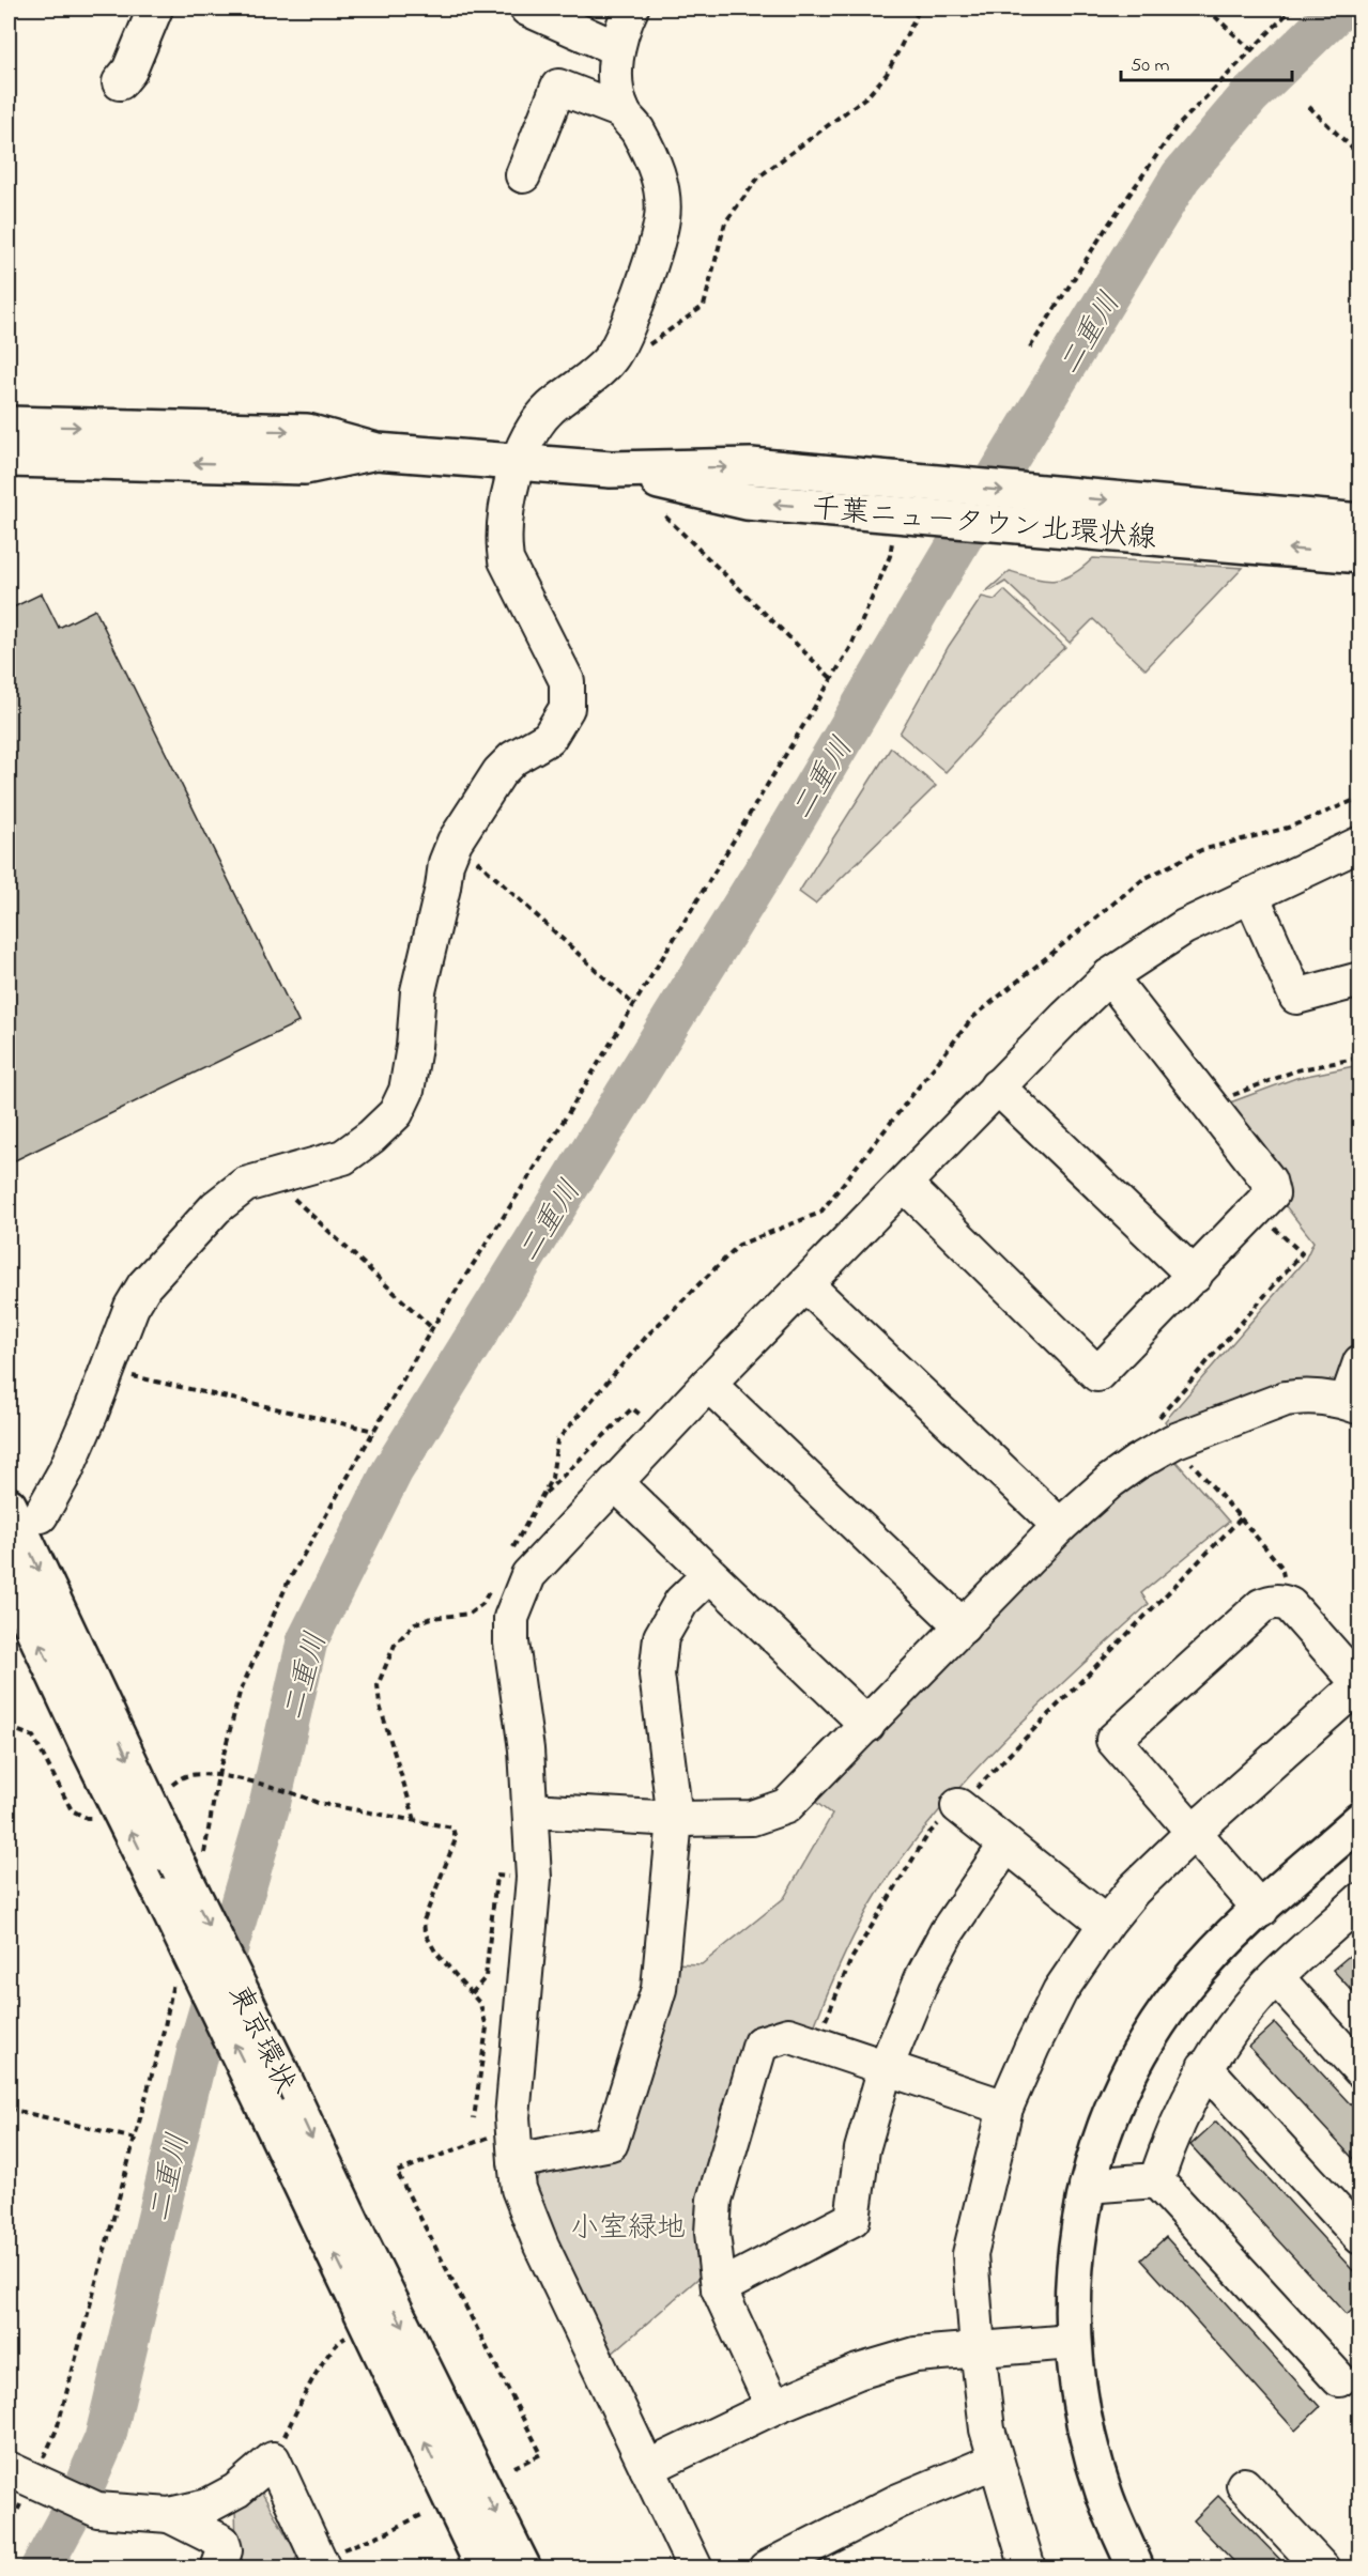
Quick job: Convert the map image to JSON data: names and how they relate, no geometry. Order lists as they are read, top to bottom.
{
  "streets": {
    "main road": ["千葉ニュータウン北環状線", "東京環状"]
  },
  "water": ["二重川"],
  "parks": ["小室緑地"],
  "scale_bar": "50 m"
}
